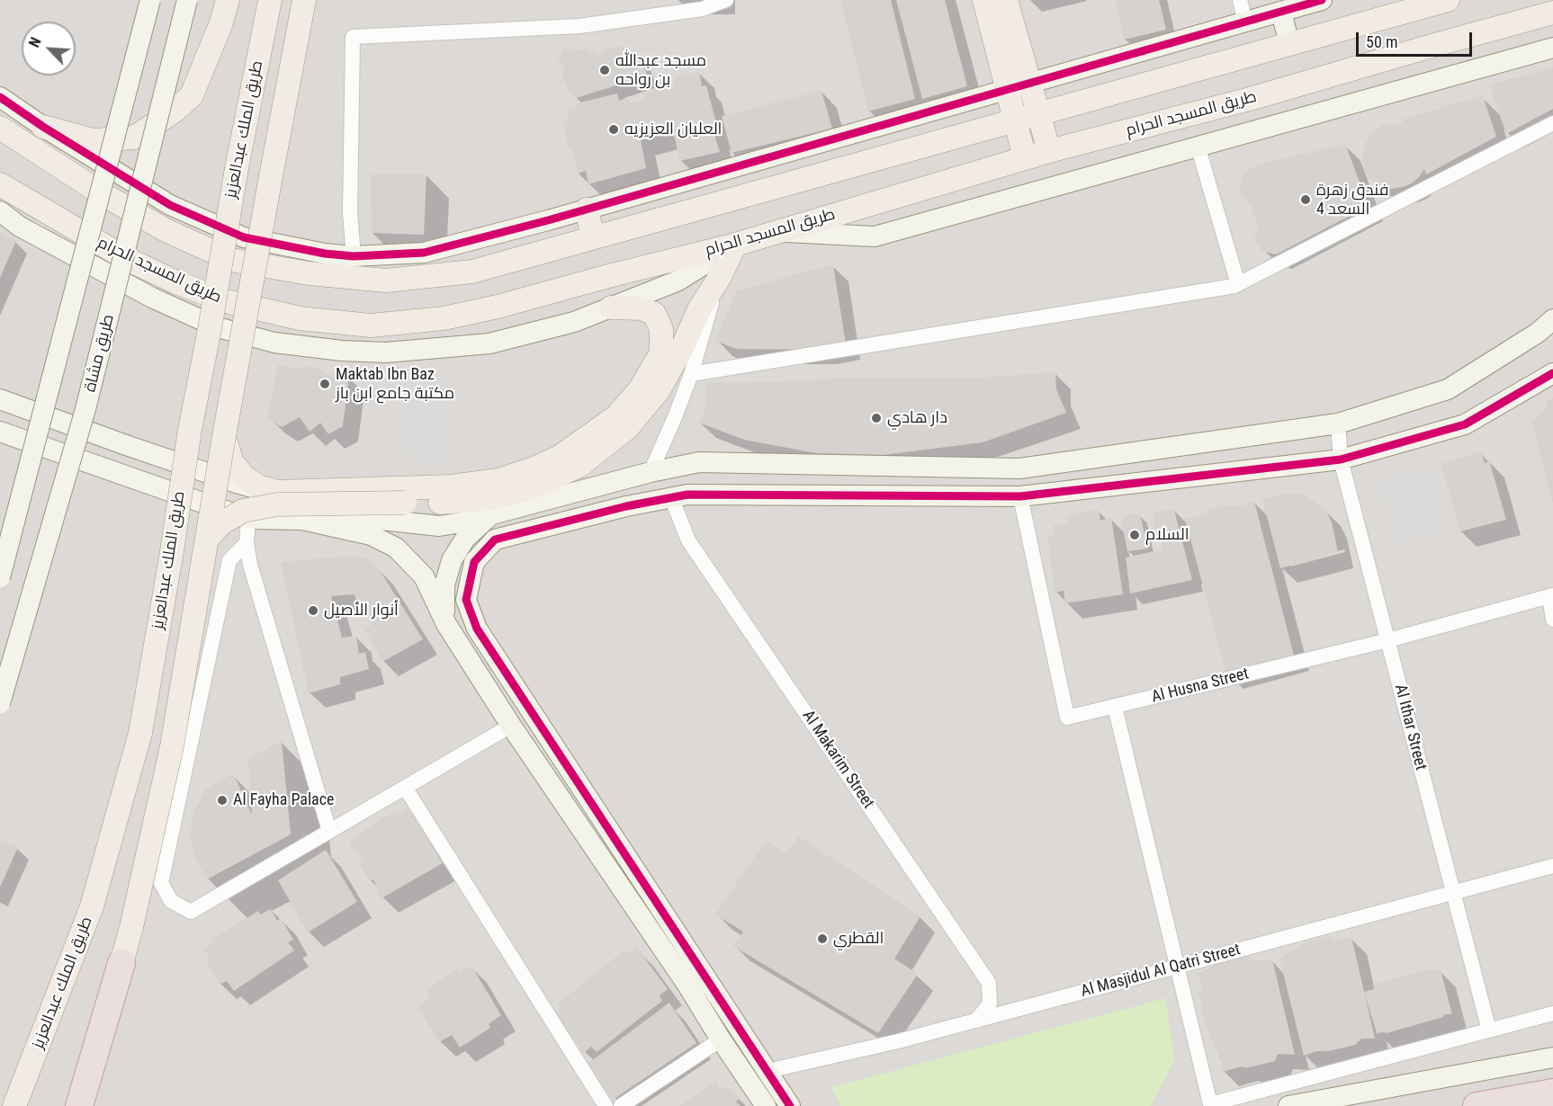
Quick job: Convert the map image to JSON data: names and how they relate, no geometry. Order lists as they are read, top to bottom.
{
  "streets": {
    "main road": ["طريق المسجد الحرام", "طريق الملك عبدالعزيز"],
    "street": [
      "طريق مشاة",
      "Al Husna Street",
      "Al Ithar Street",
      "Al Makarim Street",
      "Al Masjidul Al Qatri Street"
    ]
  },
  "crossings": [
    ["Al Husna Street", "Al Ithar Street"],
    ["Al Ithar Street", "Al Masjidul Al Qatri Street"],
    ["Al Makarim Street", "Al Masjidul Al Qatri Street"]
  ],
  "places": [
    "مسجد عبدالله بن رواحه",
    "العليان العزيزيه",
    "فندق زهرة السعد 4",
    "Maktab Ibn Baz مكتبة جامع ابن باز",
    "دار هادي",
    "السلام",
    "أنوار الأصيل",
    "Al Fayha Palace",
    "القطري"
  ],
  "scale_bar": "50 m",
  "north": "top left"
}
